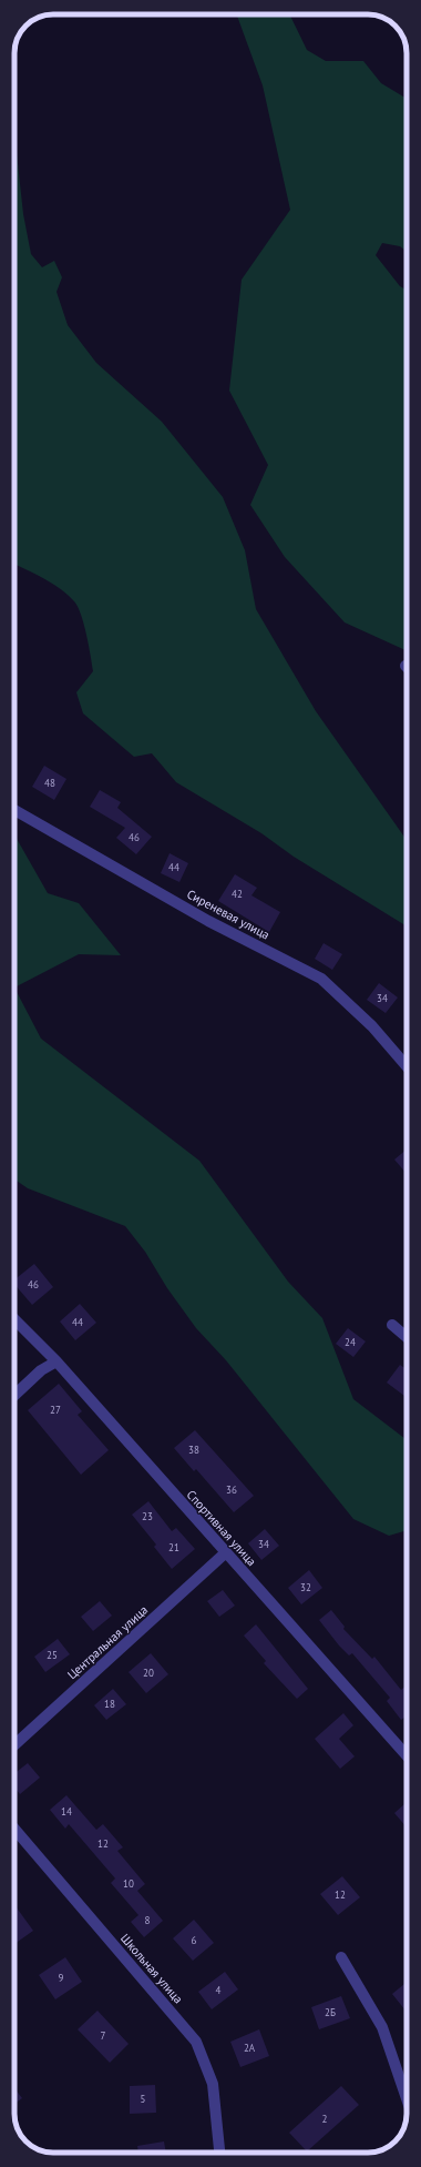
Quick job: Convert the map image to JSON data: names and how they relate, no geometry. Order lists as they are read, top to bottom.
{
  "streets": {
    "street": [
      "Сиреневая улица",
      "Спортивная улица",
      "Центральная улица",
      "Школьная улица"
    ]
  },
  "crossings": [
    ["Спортивная улица", "Центральная улица"]
  ],
  "house_numbers": [
    "48",
    "46",
    "44",
    "42",
    "34",
    "46",
    "44",
    "24",
    "27",
    "38",
    "36",
    "23",
    "34",
    "21",
    "32",
    "25",
    "20",
    "18",
    "14",
    "12",
    "10",
    "12",
    "8",
    "6",
    "9",
    "4",
    "2Б",
    "7",
    "2А",
    "5",
    "2"
  ]
}
